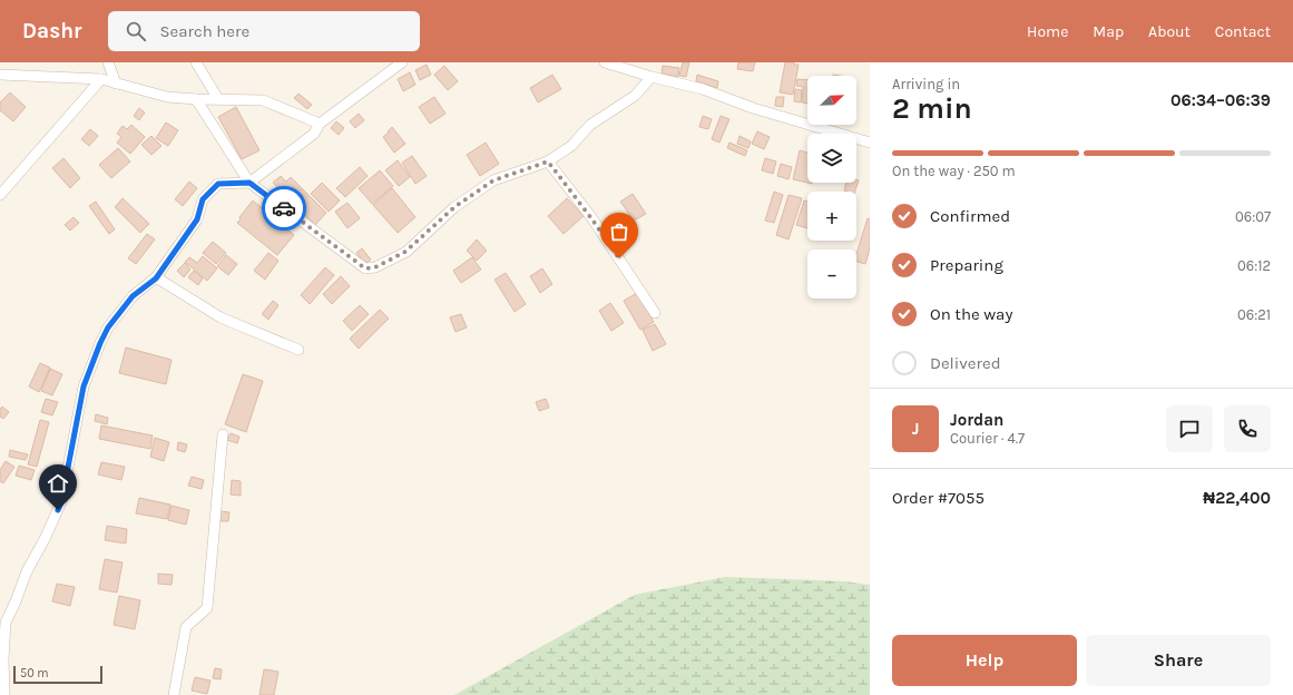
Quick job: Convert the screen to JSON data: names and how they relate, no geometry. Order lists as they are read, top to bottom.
{
  "scale_bar": "50 m",
  "north": "top right",
  "page": {
    "header": "Dashr",
    "search": "Search here",
    "nav": [
      "Home",
      "Map",
      "About",
      "Contact"
    ],
    "heading": ["2 min", "Arriving in", "06:34–06:39"],
    "panel": [
      "Jordan",
      "Courier · 4.7",
      "Order #7055",
      "₦22,400"
    ],
    "map_buttons": ["+", "−"],
    "bar": "On the way · 250 m",
    "list": [
      ["Confirmed", "06:07"],
      ["Preparing", "06:12"],
      ["On the way", "06:21"],
      "Delivered"
    ],
    "round": "J",
    "buttons": ["Help", "Share"],
    "scale": "50 m"
  }
}
